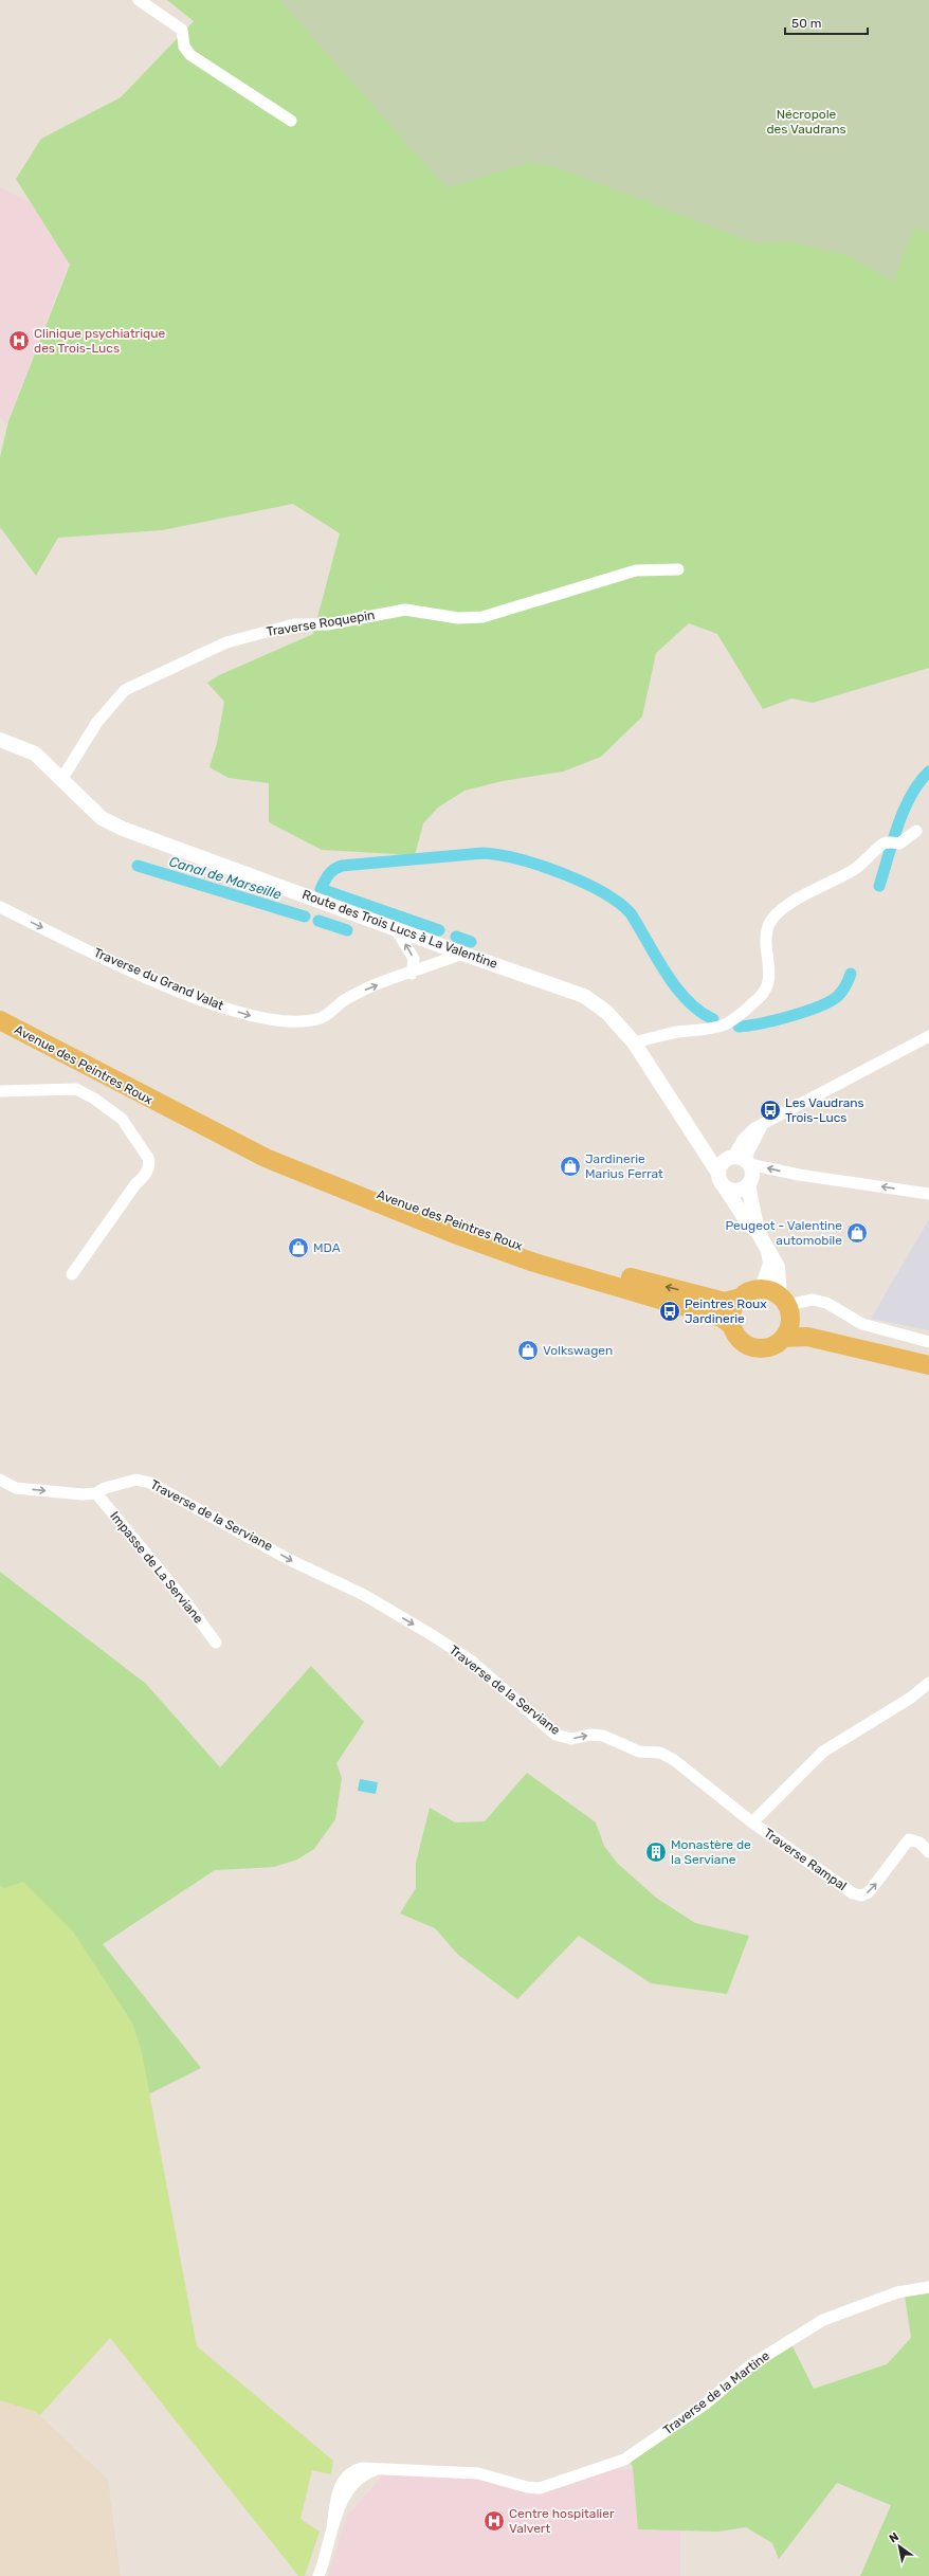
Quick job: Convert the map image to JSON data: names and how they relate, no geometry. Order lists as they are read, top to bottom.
{
  "streets": {
    "main road": ["Avenue des Peintres Roux"],
    "street": [
      "Traverse Roquepin",
      "Route des Trois Lucs à La Valentine",
      "Traverse du Grand Valat",
      "Traverse de la Serviane",
      "Impasse de La Serviane",
      "Traverse Rampal",
      "Traverse de la Martine"
    ]
  },
  "crossings": [
    ["Traverse Roquepin", "Route des Trois Lucs à La Valentine"],
    ["Route des Trois Lucs à La Valentine", "Traverse du Grand Valat"],
    ["Traverse de la Serviane", "Impasse de La Serviane"],
    ["Traverse de la Serviane", "Traverse Rampal"]
  ],
  "one_way": ["Traverse du Grand Valat", "Traverse de la Serviane"],
  "water": ["Canal de Marseille"],
  "parks": ["Nécropole des Vaudrans"],
  "places": {
    "hospital": ["Clinique psychiatrique des Trois-Lucs", "Centre hospitalier Valvert"],
    "bus stop": ["Les Vaudrans Trois-Lucs", "Peintres Roux Jardinerie"],
    "shop": [
      "Jardinerie Marius Ferrat",
      "Peugeot - Valentine automobile",
      "MDA",
      "Volkswagen"
    ],
    "building": ["Monastère de la Serviane"]
  },
  "scale_bar": "50 m",
  "north": "top left"
}
